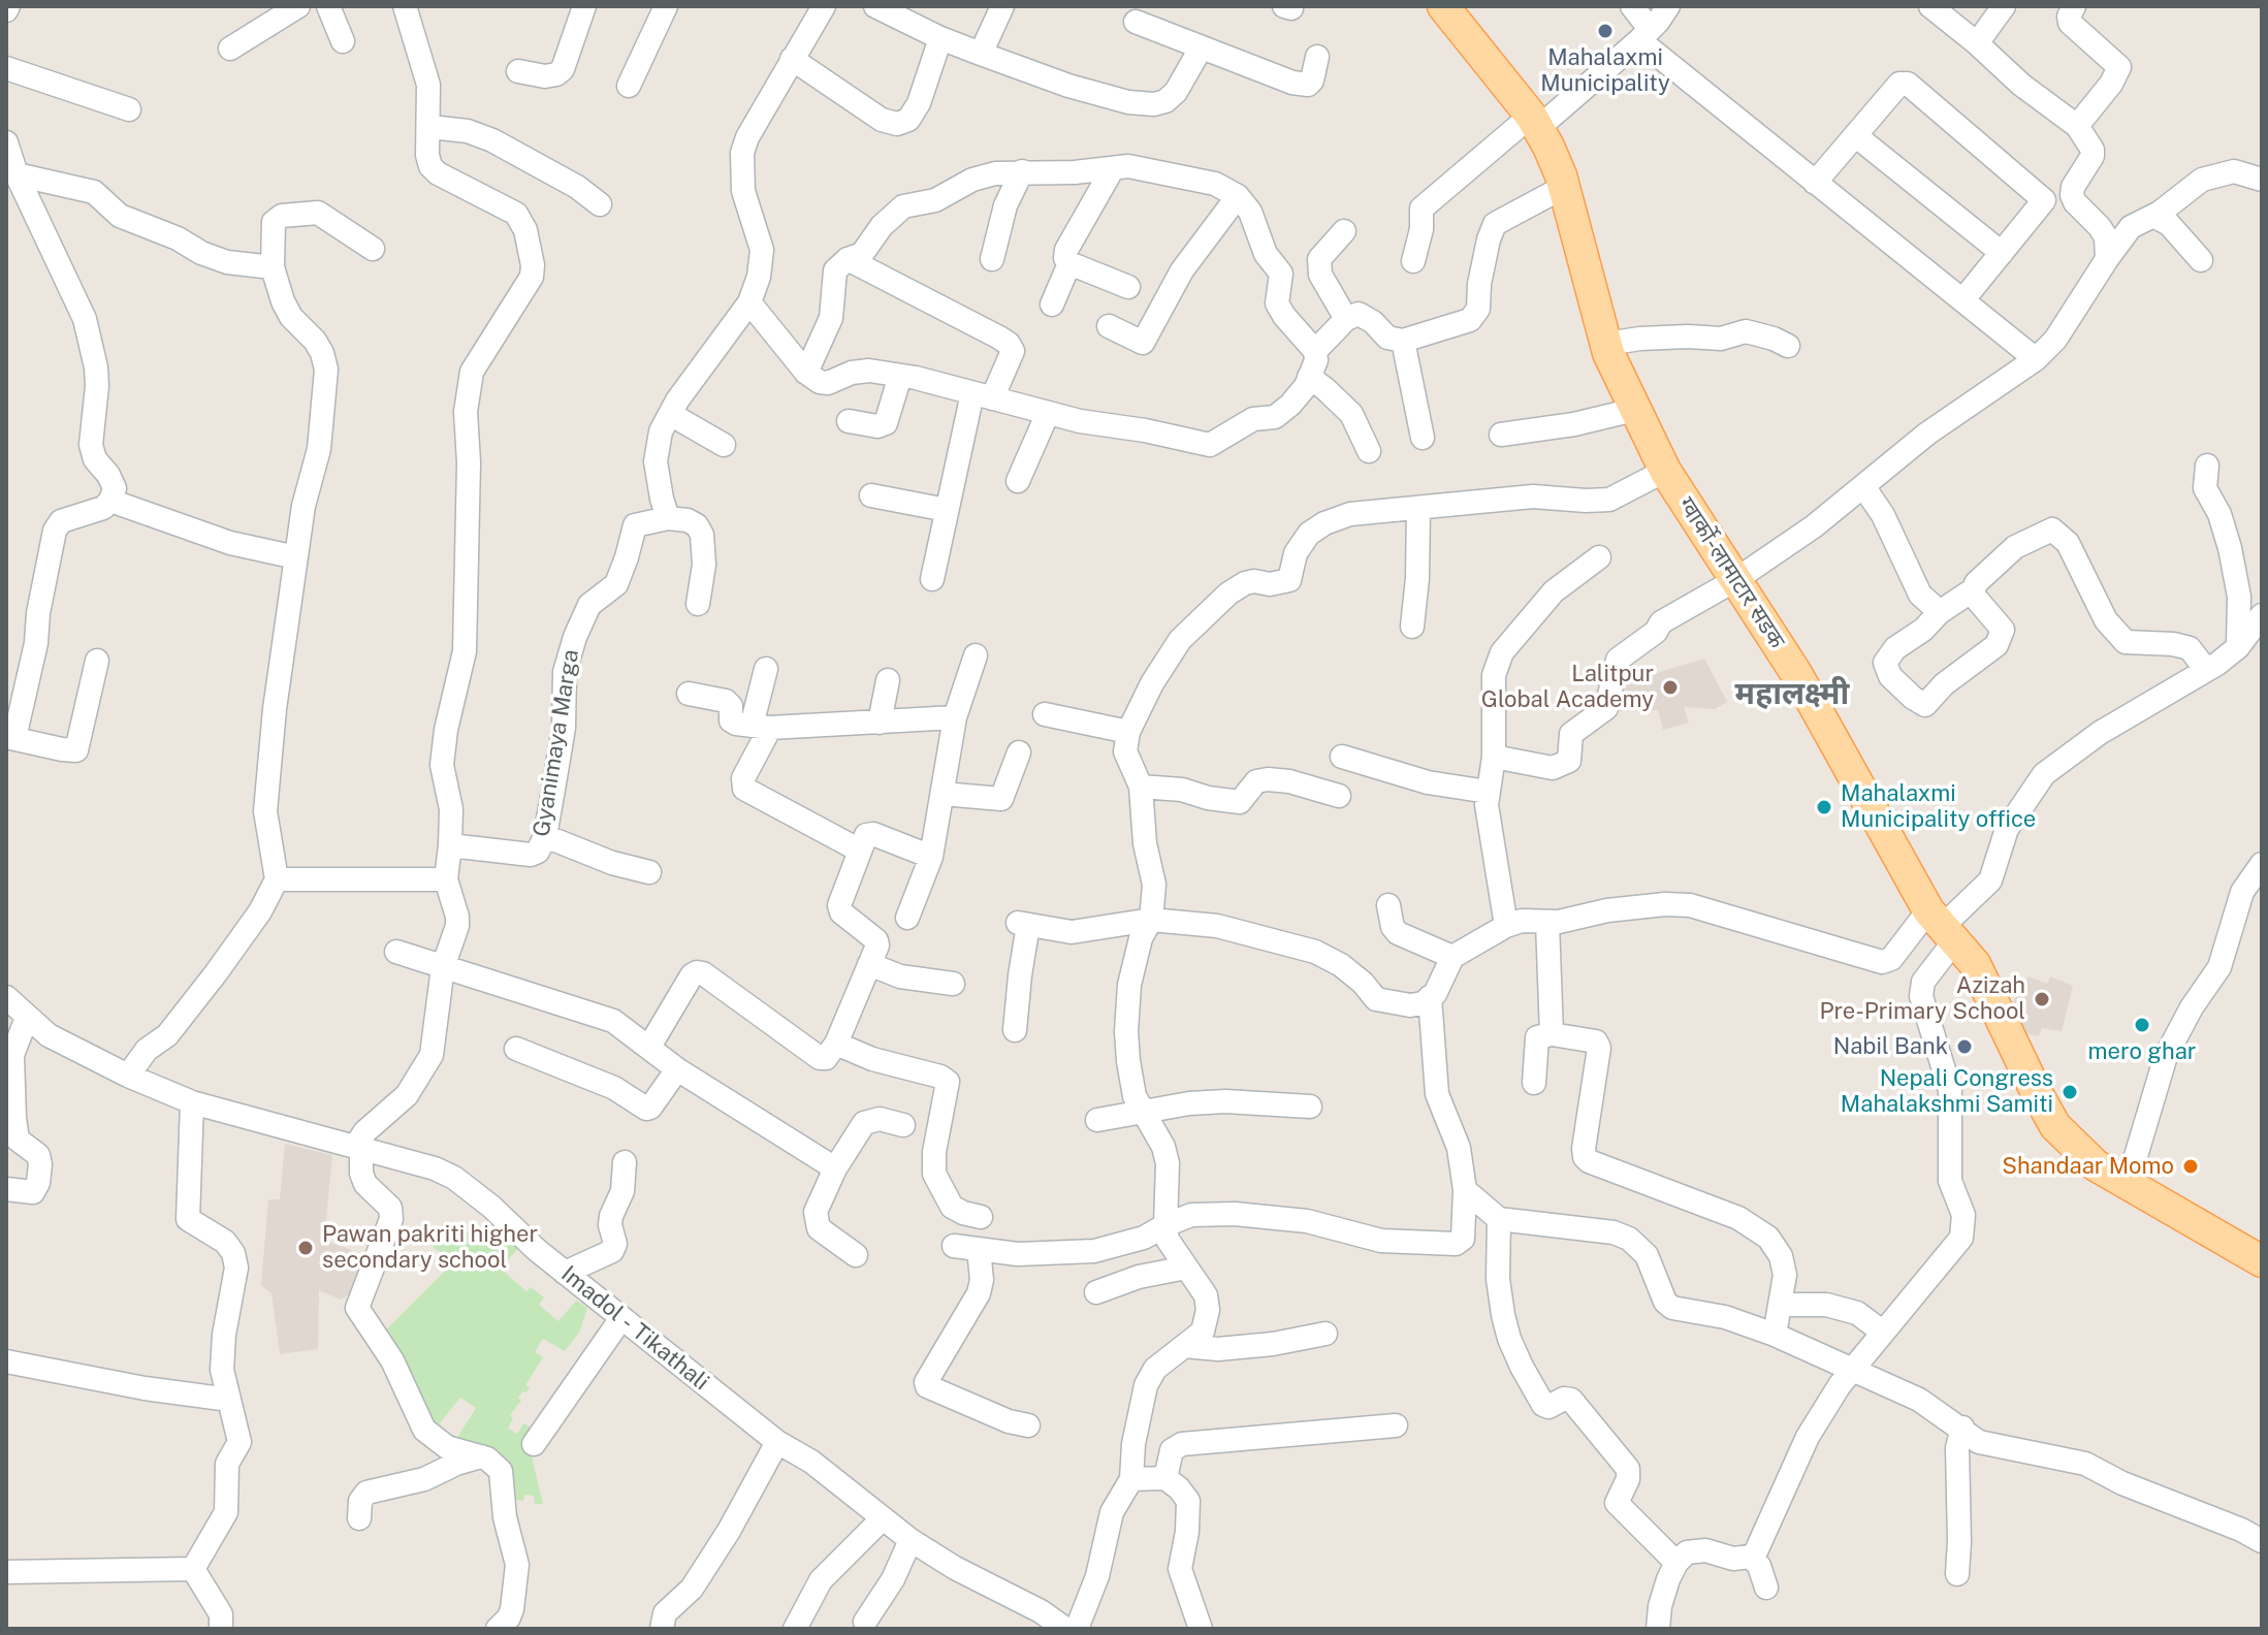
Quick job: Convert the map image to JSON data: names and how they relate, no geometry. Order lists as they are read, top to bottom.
{
  "streets": {
    "main road": ["ग्वार्को-लामाटार सडक"],
    "street": ["Gyanimaya Marga", "Imadol - Tikathali"]
  },
  "districts": ["महालक्ष्मी"],
  "places": [
    "Mahalaxmi Municipality",
    "Lalitpur Global Academy",
    "Mahalaxmi Municipality office",
    "Azizah Pre-Primary School",
    "mero ghar",
    "Nabil Bank",
    "Nepali Congress Mahalakshmi Samiti",
    "Shandaar Momo",
    "Pawan pakriti higher secondary school"
  ]
}
